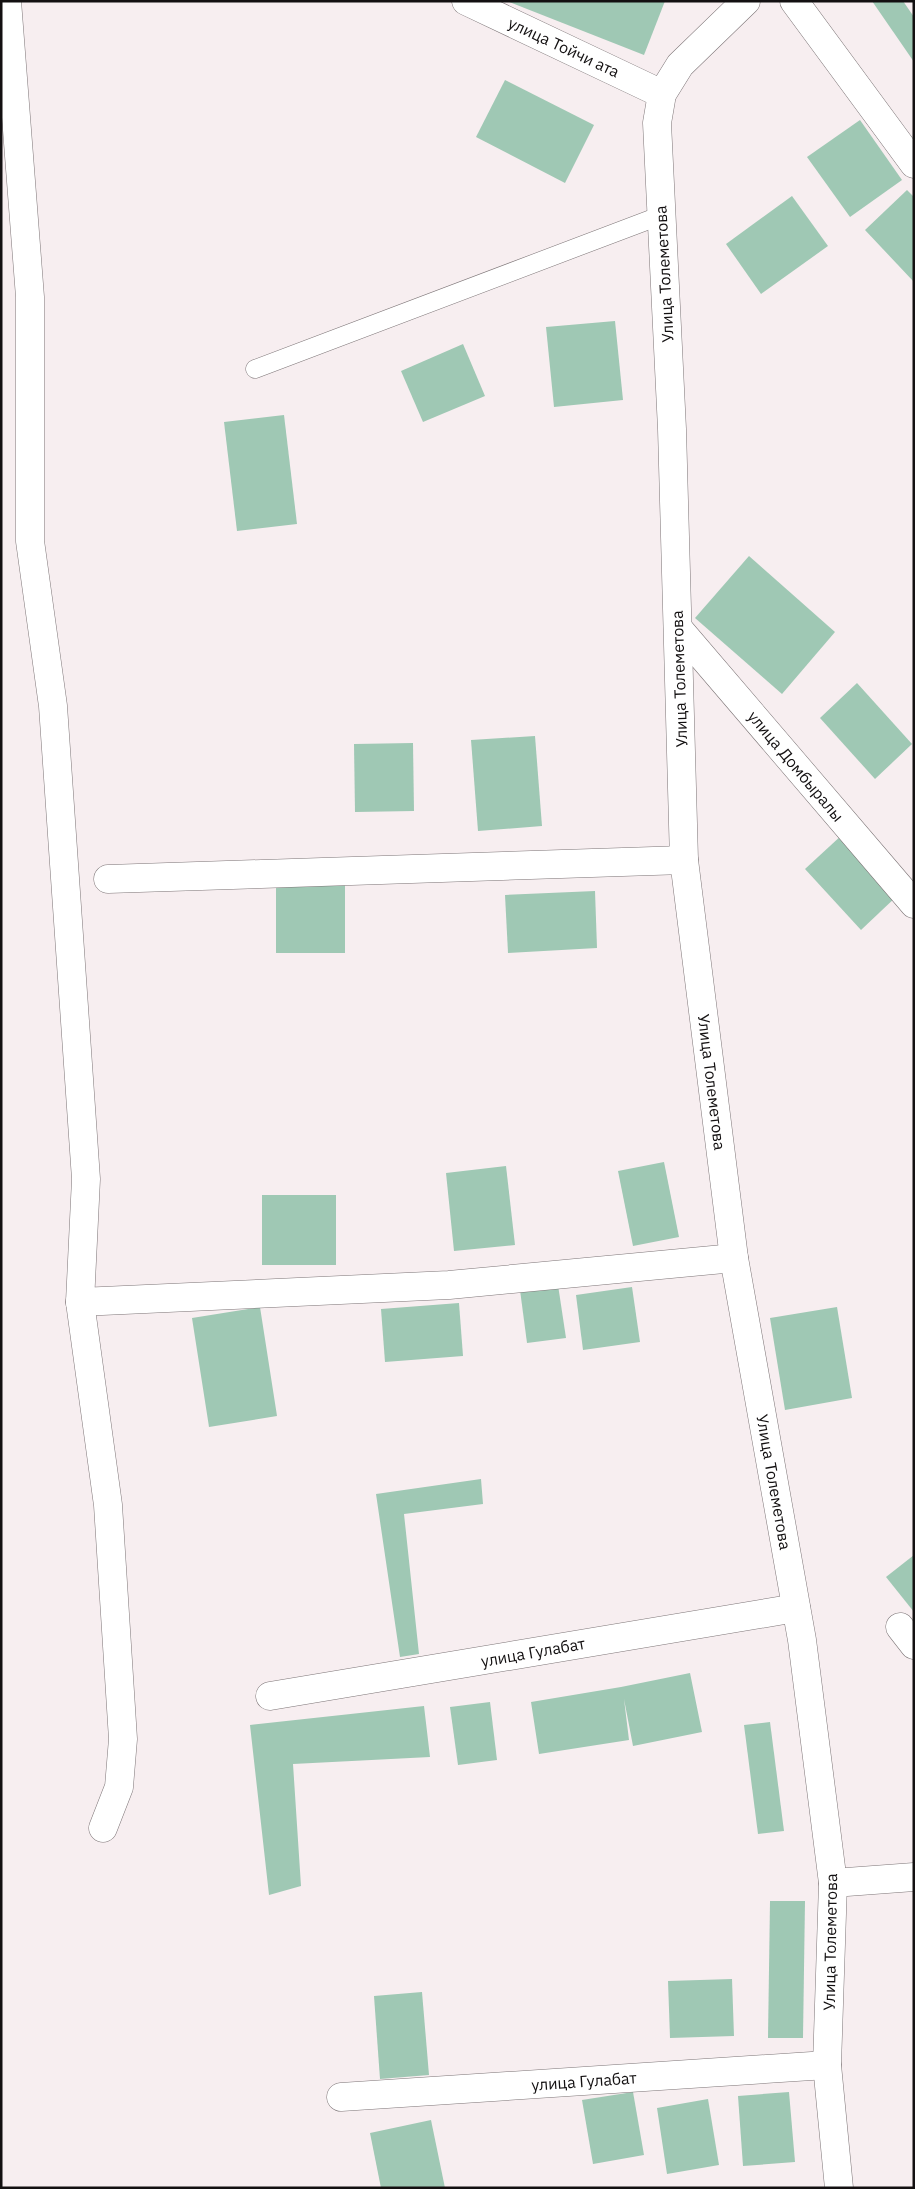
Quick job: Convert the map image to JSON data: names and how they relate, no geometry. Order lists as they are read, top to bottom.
{
  "streets": {
    "street": [
      "улица Тойчи ата",
      "Улица Толеметова",
      "улица Домбыралы",
      "улица Гулабат"
    ]
  },
  "crossings": [
    ["улица Тойчи ата", "Улица Толеметова"],
    ["Улица Толеметова", "улица Домбыралы"],
    ["Улица Толеметова", "улица Гулабат"]
  ]
}
